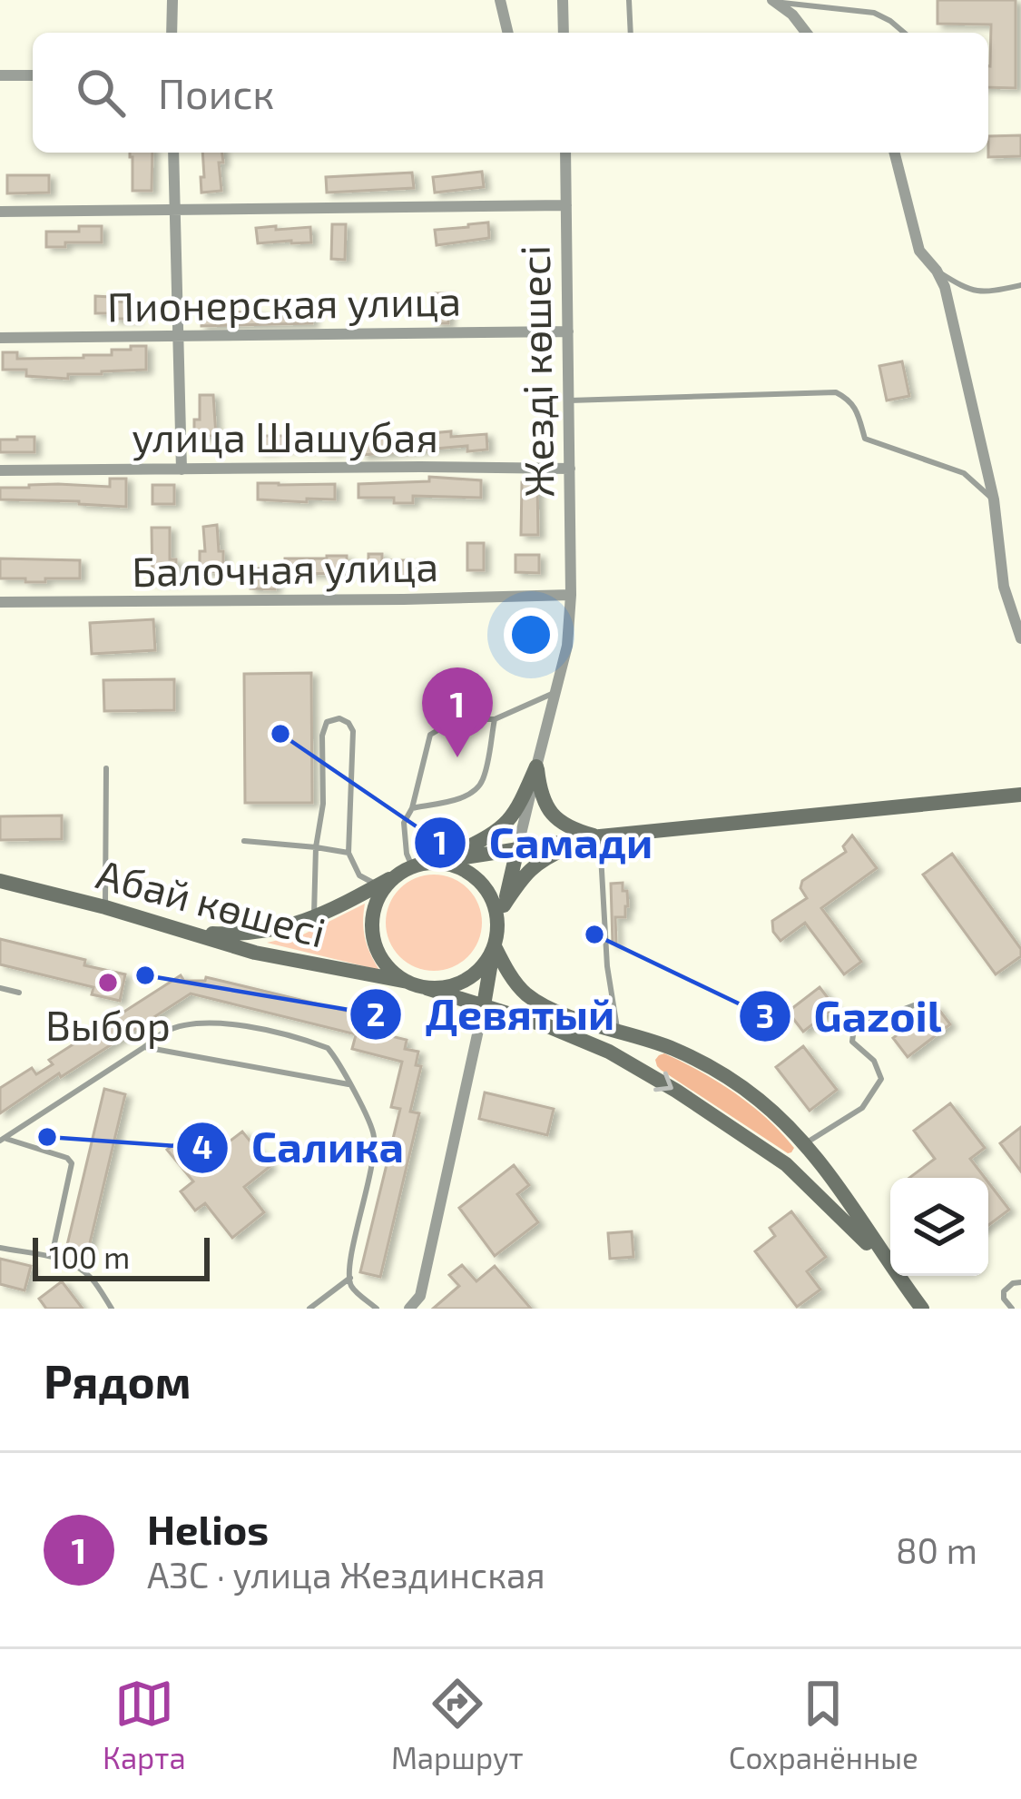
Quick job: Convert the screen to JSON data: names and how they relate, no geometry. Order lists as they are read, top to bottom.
{
  "streets": {
    "main road": ["Абай көшесі"],
    "street": [
      "Пионерская улица",
      "Жезді көшесі",
      "улица Шашубая",
      "Балочная улица"
    ]
  },
  "crossings": [
    ["Пионерская улица", "Жезді көшесі"],
    ["Жезді көшесі", "улица Шашубая"],
    ["Жезді көшесі", "Балочная улица"]
  ],
  "places": [
    "Самади",
    "Gazoil",
    "Девятый",
    "Выбор",
    "Салика"
  ],
  "scale_bar": "100 m",
  "page": {
    "search": "Поиск",
    "pins": "1",
    "scale": "100 m",
    "heading": "Рядом",
    "list": [
      {
        "mark": "1",
        "name": "Helios",
        "note": "АЗС · улица Жездинская",
        "value": "80 m"
      }
    ],
    "nav": ["Карта", "Маршрут", "Сохранённые"]
  }
}
